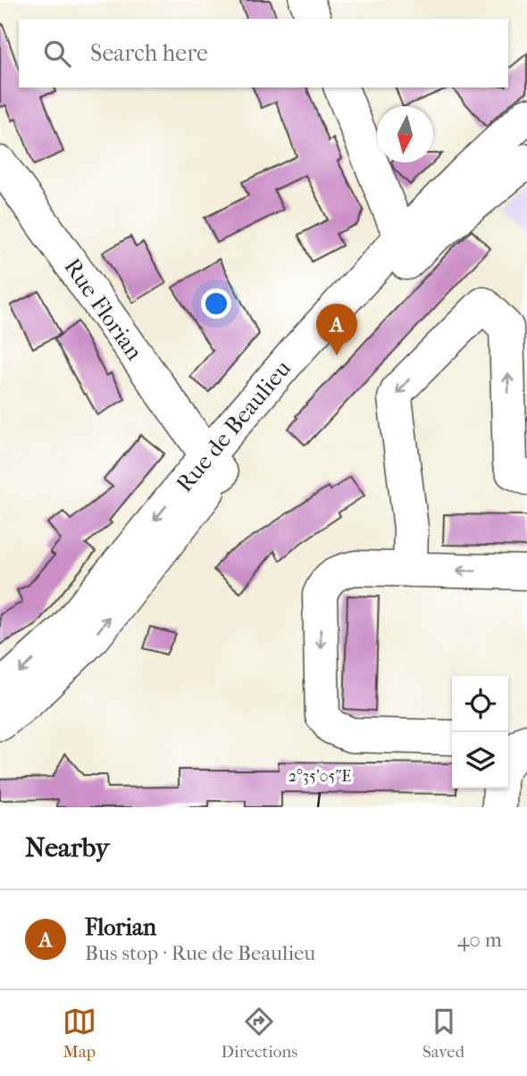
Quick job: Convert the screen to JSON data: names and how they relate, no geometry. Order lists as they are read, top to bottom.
{
  "streets": {
    "street": ["Rue Florian", "Rue de Beaulieu"]
  },
  "crossings": [
    ["Rue Florian", "Rue de Beaulieu"]
  ],
  "north": "bottom",
  "page": {
    "search": "Search here",
    "pins": "A",
    "heading": "Nearby",
    "list": [
      {
        "mark": "A",
        "name": "Florian",
        "note": "Bus stop · Rue de Beaulieu",
        "value": "40 m"
      }
    ],
    "nav": ["Map", "Directions", "Saved"]
  },
  "coordinates": ["2°35'05\"E"]
}
